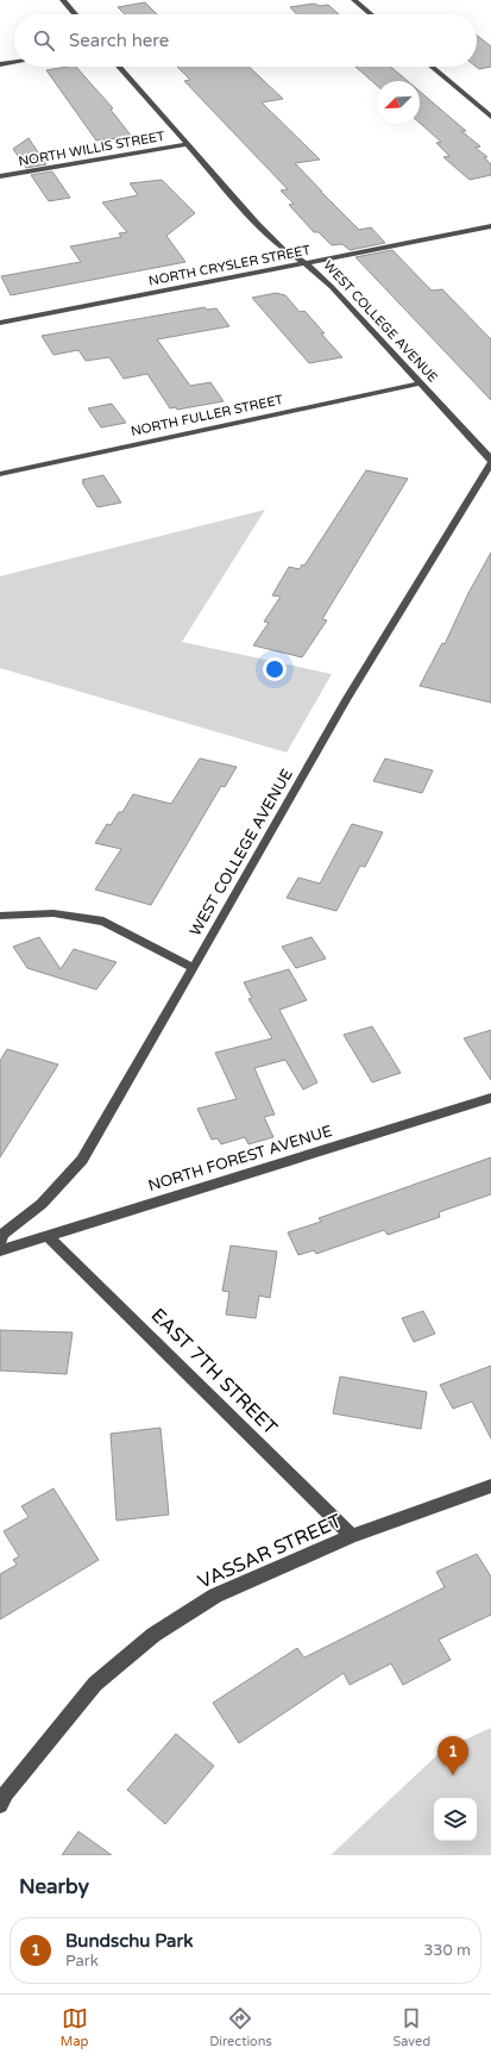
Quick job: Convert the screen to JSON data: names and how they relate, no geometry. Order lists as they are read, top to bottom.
{
  "streets": {
    "street": [
      "NORTH WILLIS STREET",
      "NORTH CRYSLER STREET",
      "WEST COLLEGE AVENUE",
      "NORTH FULLER STREET",
      "NORTH FOREST AVENUE",
      "EAST 7TH STREET",
      "VASSAR STREET"
    ]
  },
  "crossings": [
    ["NORTH WILLIS STREET", "WEST COLLEGE AVENUE"],
    ["NORTH CRYSLER STREET", "WEST COLLEGE AVENUE"],
    ["WEST COLLEGE AVENUE", "NORTH FULLER STREET"],
    ["NORTH FOREST AVENUE", "EAST 7TH STREET"],
    ["EAST 7TH STREET", "VASSAR STREET"]
  ],
  "north": "bottom left",
  "page": {
    "search": "Search here",
    "pins": "1",
    "heading": "Nearby",
    "list": [
      {
        "mark": "1",
        "name": "Bundschu Park",
        "note": "Park",
        "value": "330 m"
      }
    ],
    "nav": ["Map", "Directions", "Saved"]
  }
}
